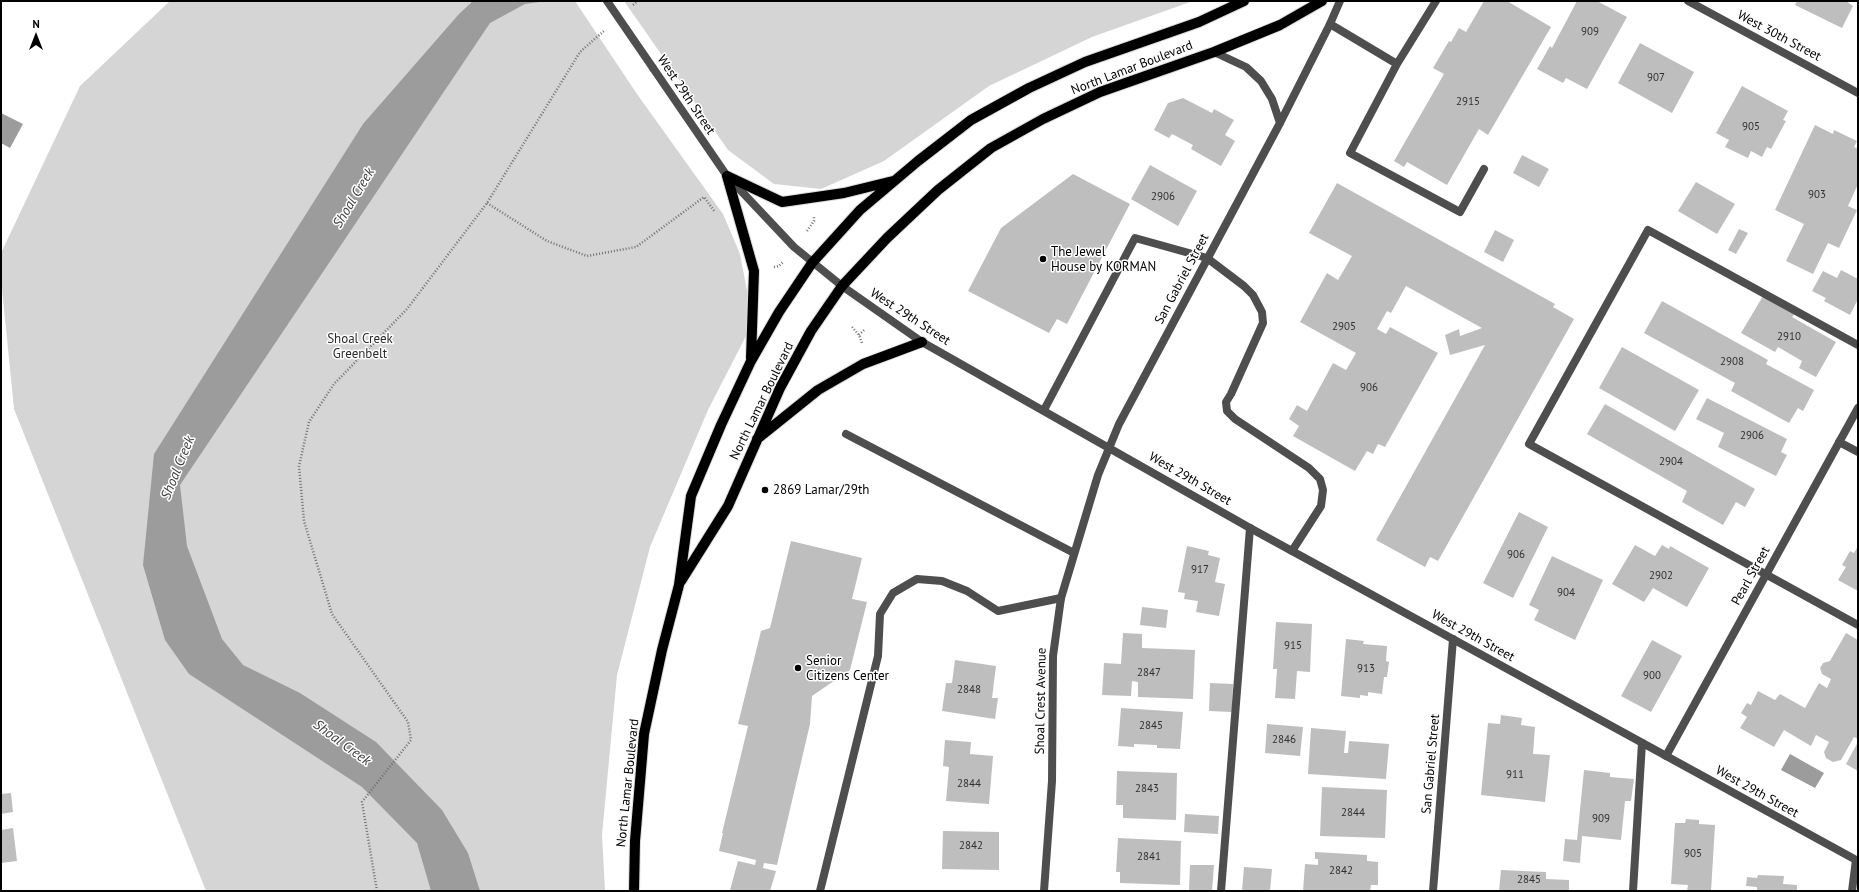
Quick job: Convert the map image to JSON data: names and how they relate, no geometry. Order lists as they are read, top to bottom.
{
  "streets": {
    "main road": ["North Lamar Boulevard"],
    "street": [
      "West 30th Street",
      "West 29th Street",
      "San Gabriel Street",
      "Pearl Street",
      "Shoal Crest Avenue"
    ]
  },
  "crossings": [
    ["North Lamar Boulevard", "West 29th Street"],
    ["West 29th Street", "San Gabriel Street"],
    ["West 29th Street", "Pearl Street"],
    ["West 29th Street", "Shoal Crest Avenue"],
    ["San Gabriel Street", "Shoal Crest Avenue"]
  ],
  "water": ["Shoal Creek"],
  "parks": ["Shoal Creek Greenbelt"],
  "places": ["The Jewel House by KORMAN", "2869 Lamar/29th", "Senior Citizens Center"],
  "house_numbers": [
    "909",
    "907",
    "2915",
    "905",
    "903",
    "2906",
    "2905",
    "2910",
    "2908",
    "906",
    "2906",
    "2904",
    "906",
    "917",
    "2902",
    "904",
    "915",
    "913",
    "2847",
    "900",
    "2848",
    "2845",
    "2846",
    "911",
    "2844",
    "2843",
    "2844",
    "909",
    "2842",
    "905",
    "2841",
    "2842",
    "2845"
  ],
  "north": "top"
}
